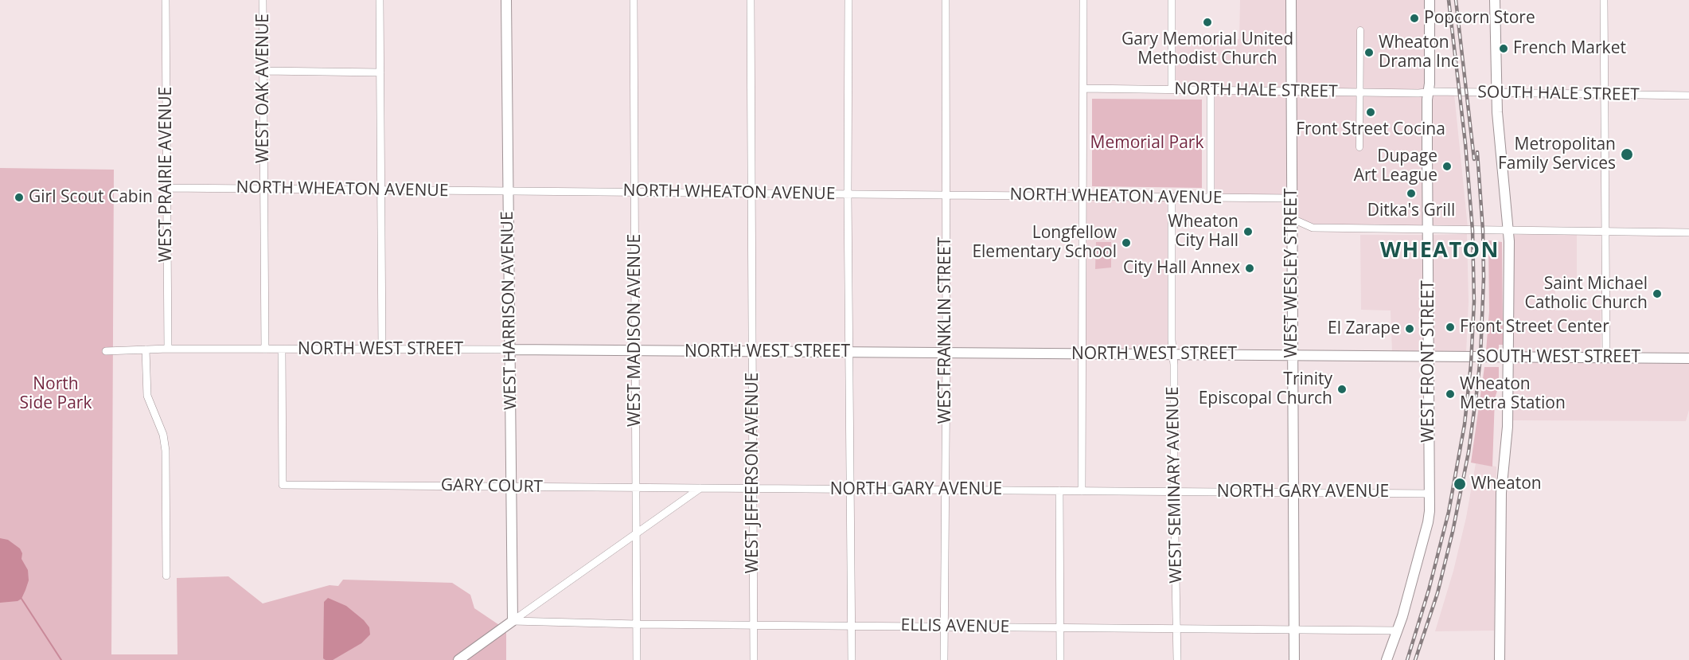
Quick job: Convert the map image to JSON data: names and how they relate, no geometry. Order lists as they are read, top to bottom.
{
  "streets": {
    "street": [
      "WEST OAK AVENUE",
      "NORTH HALE STREET",
      "SOUTH HALE STREET",
      "WEST PRAIRIE AVENUE",
      "NORTH WHEATON AVENUE",
      "WEST WESLEY STREET",
      "WEST HARRISON AVENUE",
      "WEST MADISON AVENUE",
      "WEST FRANKLIN STREET",
      "NORTH WEST STREET",
      "SOUTH WEST STREET",
      "WEST FRONT STREET",
      "WEST JEFFERSON AVENUE",
      "WEST SEMINARY AVENUE",
      "GARY COURT",
      "NORTH GARY AVENUE",
      "ELLIS AVENUE"
    ]
  },
  "crossings": [
    ["WEST OAK AVENUE", "NORTH WHEATON AVENUE"],
    ["WEST OAK AVENUE", "NORTH WEST STREET"],
    ["NORTH HALE STREET", "SOUTH HALE STREET"],
    ["NORTH HALE STREET", "WEST WESLEY STREET"],
    ["NORTH HALE STREET", "WEST FRONT STREET"],
    ["SOUTH HALE STREET", "WEST FRONT STREET"],
    ["WEST PRAIRIE AVENUE", "NORTH WHEATON AVENUE"],
    ["WEST PRAIRIE AVENUE", "NORTH WEST STREET"],
    ["NORTH WHEATON AVENUE", "WEST WESLEY STREET"],
    ["NORTH WHEATON AVENUE", "WEST HARRISON AVENUE"],
    ["NORTH WHEATON AVENUE", "WEST MADISON AVENUE"],
    ["NORTH WHEATON AVENUE", "WEST FRANKLIN STREET"],
    ["NORTH WHEATON AVENUE", "WEST JEFFERSON AVENUE"],
    ["NORTH WHEATON AVENUE", "WEST SEMINARY AVENUE"],
    ["WEST WESLEY STREET", "NORTH WEST STREET"],
    ["WEST WESLEY STREET", "NORTH GARY AVENUE"],
    ["WEST WESLEY STREET", "ELLIS AVENUE"],
    ["WEST HARRISON AVENUE", "NORTH WEST STREET"],
    ["WEST HARRISON AVENUE", "GARY COURT"],
    ["WEST HARRISON AVENUE", "ELLIS AVENUE"],
    ["WEST MADISON AVENUE", "NORTH WEST STREET"],
    ["WEST MADISON AVENUE", "GARY COURT"],
    ["WEST MADISON AVENUE", "ELLIS AVENUE"],
    ["WEST FRANKLIN STREET", "NORTH WEST STREET"],
    ["WEST FRANKLIN STREET", "NORTH GARY AVENUE"],
    ["WEST FRANKLIN STREET", "ELLIS AVENUE"],
    ["NORTH WEST STREET", "SOUTH WEST STREET"],
    ["NORTH WEST STREET", "WEST FRONT STREET"],
    ["NORTH WEST STREET", "WEST JEFFERSON AVENUE"],
    ["NORTH WEST STREET", "WEST SEMINARY AVENUE"],
    ["NORTH WEST STREET", "GARY COURT"],
    ["SOUTH WEST STREET", "WEST FRONT STREET"],
    ["WEST FRONT STREET", "NORTH GARY AVENUE"],
    ["WEST FRONT STREET", "ELLIS AVENUE"],
    ["WEST JEFFERSON AVENUE", "NORTH GARY AVENUE"],
    ["WEST JEFFERSON AVENUE", "ELLIS AVENUE"],
    ["WEST SEMINARY AVENUE", "NORTH GARY AVENUE"],
    ["WEST SEMINARY AVENUE", "ELLIS AVENUE"],
    ["GARY COURT", "NORTH GARY AVENUE"]
  ],
  "districts": ["WHEATON"],
  "parks": ["Memorial Park", "North Side Park"],
  "places": [
    "Popcorn Store",
    "Gary Memorial United Methodist Church",
    "French Market",
    "Wheaton Drama Inc",
    "Front Street Cocina",
    "Metropolitan Family Services",
    "Dupage Art League",
    "Ditka's Grill",
    "Girl Scout Cabin",
    "Wheaton City Hall",
    "Longfellow Elementary School",
    "City Hall Annex",
    "Saint Michael Catholic Church",
    "Front Street Center",
    "El Zarape",
    "Trinity Episcopal Church",
    "Wheaton Metra Station",
    "Wheaton"
  ]
}
